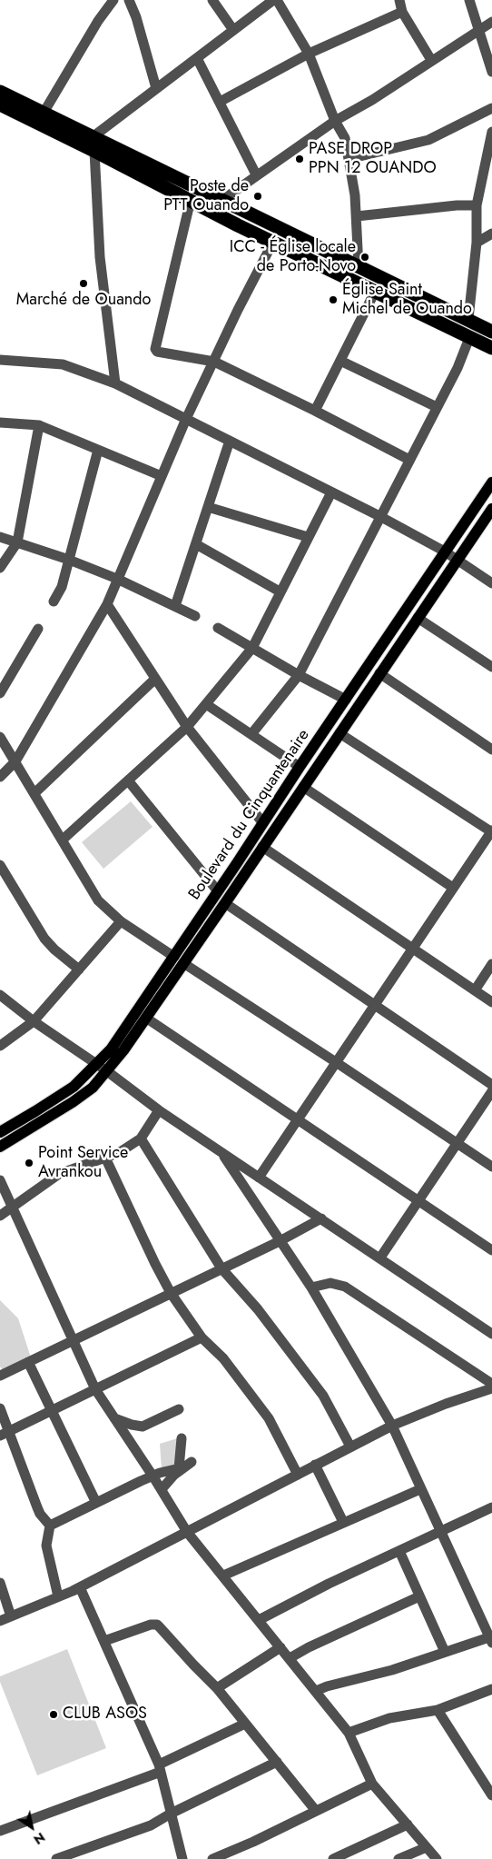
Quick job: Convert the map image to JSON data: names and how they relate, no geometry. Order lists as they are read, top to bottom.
{
  "streets": {
    "main road": ["Boulevard du Cinquantenaire"]
  },
  "places": [
    "PASE DROP PPN 12 OUANDO",
    "Poste de PTT Ouando",
    "ICC - Église locale de Porto-Novo",
    "Marché de Ouando",
    "Église Saint Michel de Ouando",
    "Point Service Avrankou",
    "CLUB ASOS"
  ],
  "north": "bottom right"
}
